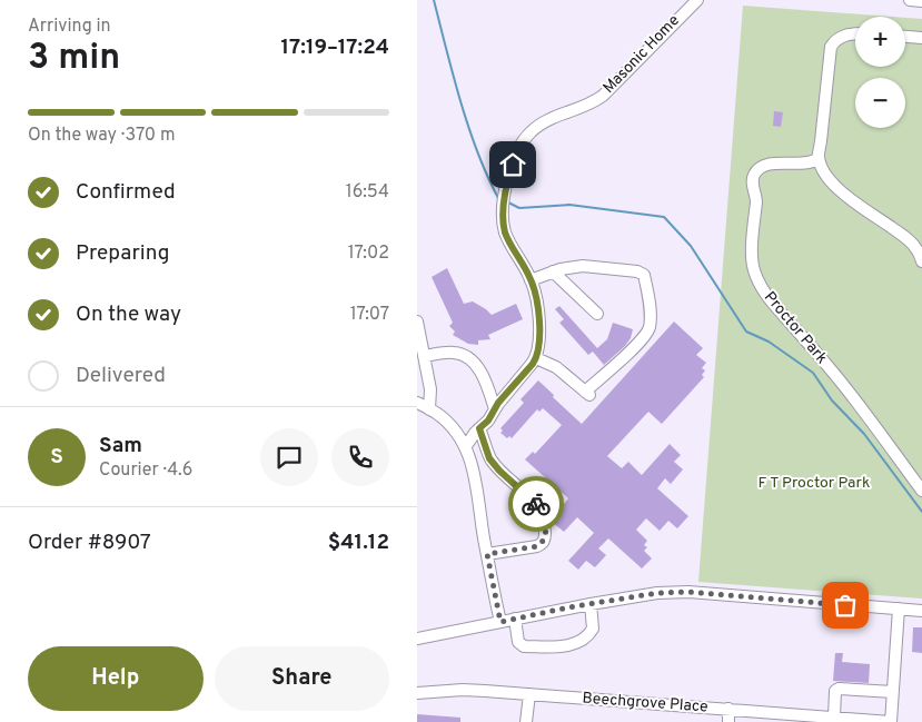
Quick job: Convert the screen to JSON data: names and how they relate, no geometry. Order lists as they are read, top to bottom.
{
  "streets": {
    "street": ["Masonic Home", "Proctor Park", "Beechgrove Place"]
  },
  "parks": ["F T Proctor Park"],
  "page": {
    "heading": ["3 min", "Arriving in", "17:19–17:24"],
    "panel": [
      "Sam",
      "Courier · 4.6",
      "Order #8907",
      "$41.12"
    ],
    "map_buttons": ["+", "−"],
    "bar": "On the way · 370 m",
    "list": [
      ["Confirmed", "16:54"],
      ["Preparing", "17:02"],
      ["On the way", "17:07"],
      "Delivered"
    ],
    "round": "S",
    "buttons": ["Help", "Share"]
  }
}
